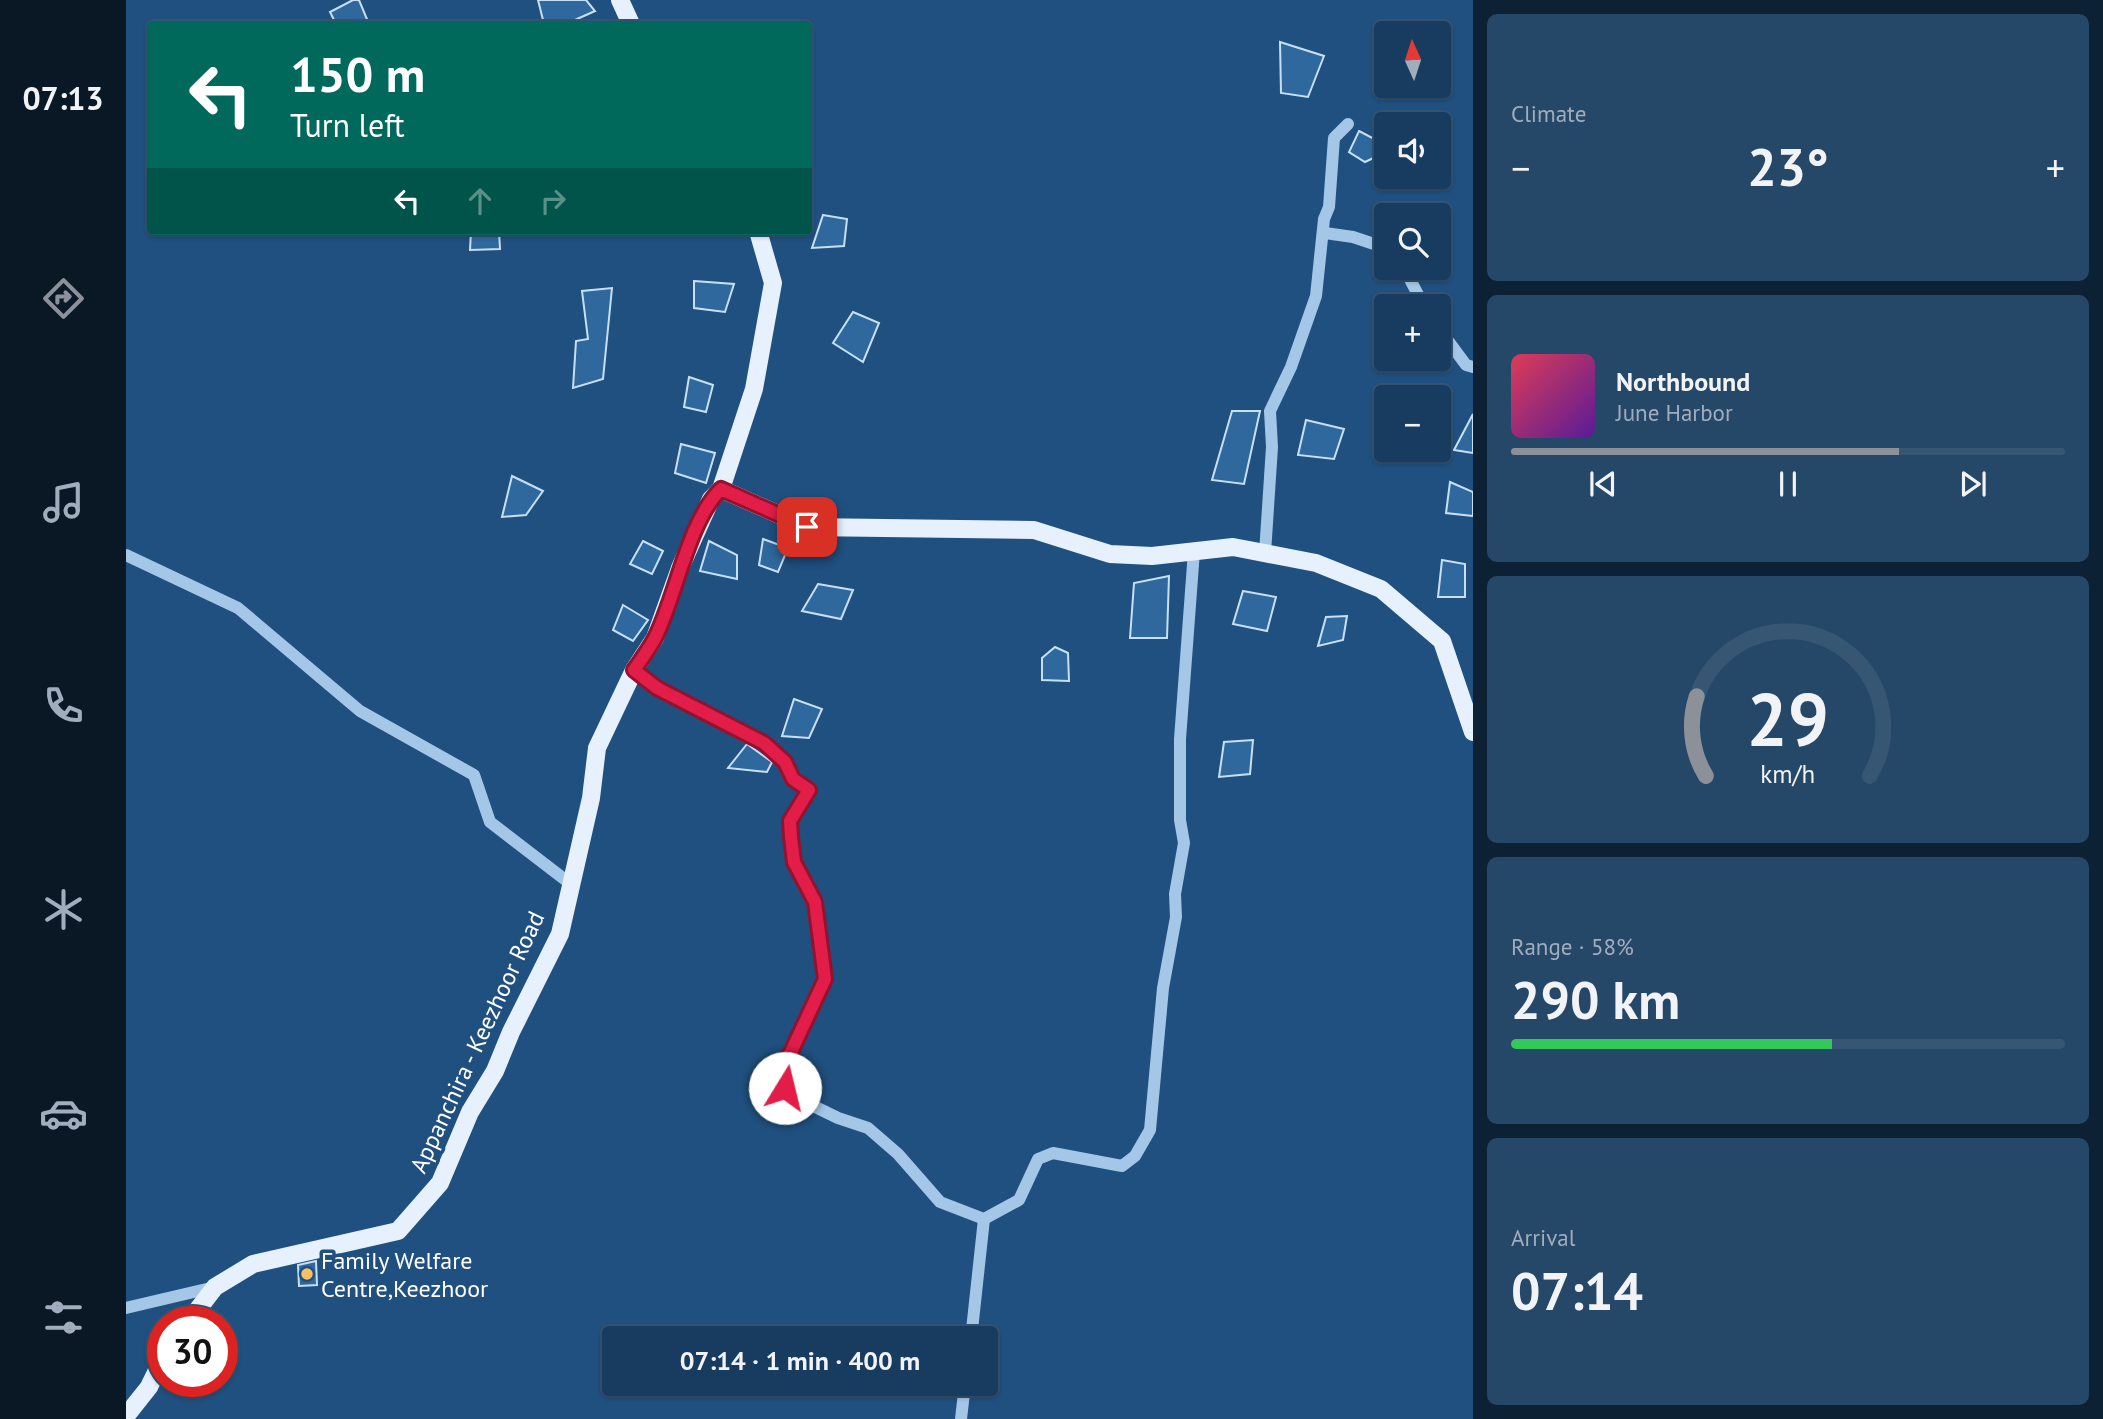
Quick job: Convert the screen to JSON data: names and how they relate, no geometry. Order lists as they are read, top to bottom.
{
  "streets": {
    "main road": ["Appanchira - Keezhoor Road"]
  },
  "places": ["Family Welfare Centre,Keezhoor"],
  "north": "top",
  "page": {
    "tabs": "07:13",
    "tile": [
      "Climate",
      ["Range · 58%", "290 km"],
      ["Arrival", "07:14"]
    ],
    "map_buttons": ["+", "−"],
    "turn": ["150 m", "Turn left"],
    "heat": ["−", "23°", "+"],
    "song": ["Northbound", "June Harbor"],
    "limit": "30",
    "trip": "07:14 · 1 min · 400 m",
    "gauge": ["29", "km/h"]
  }
}
